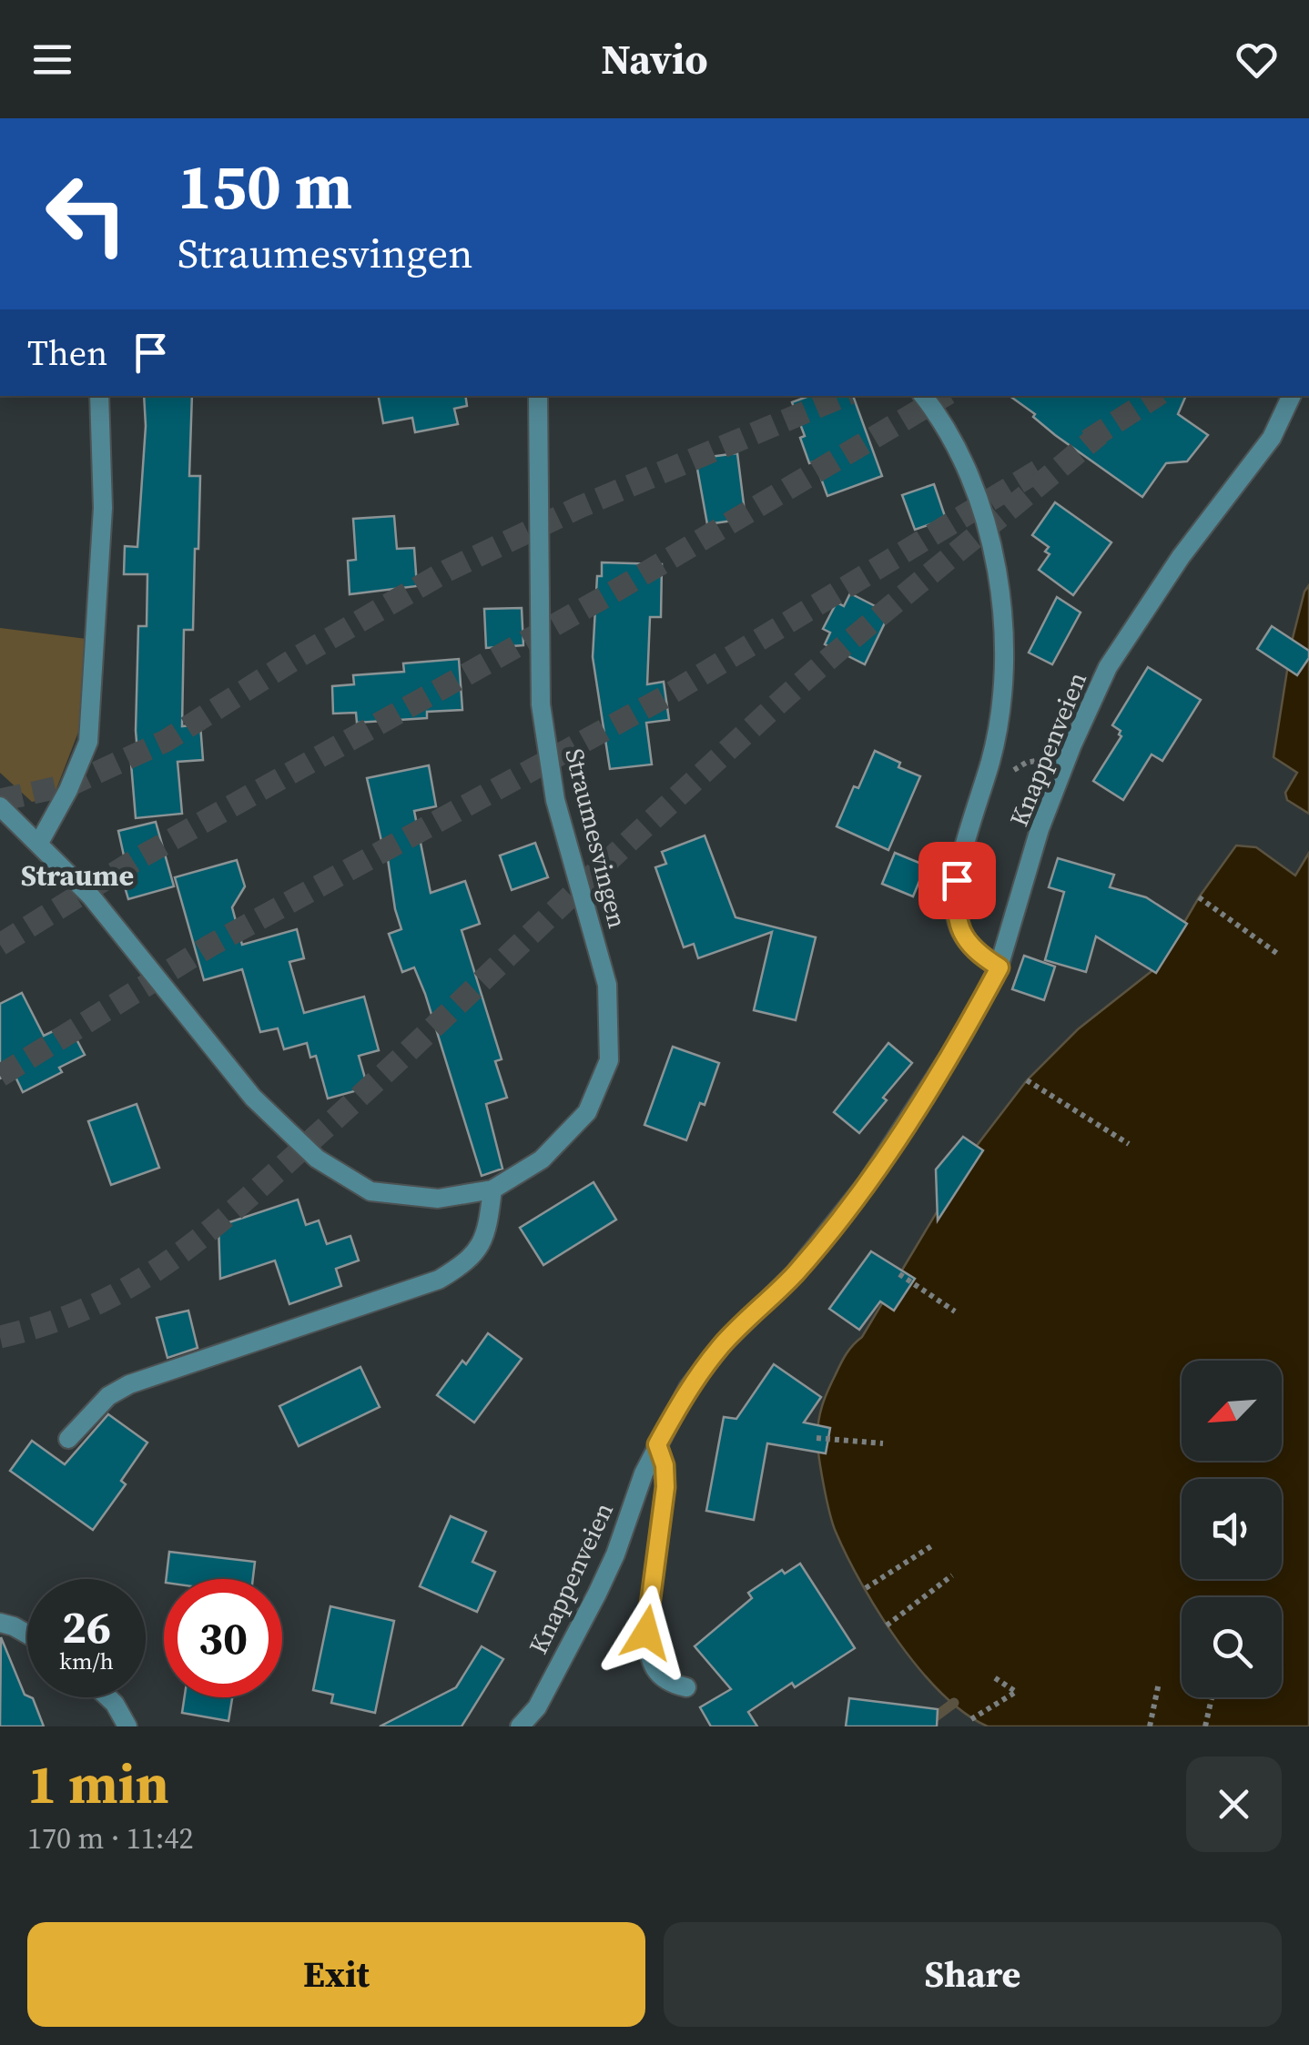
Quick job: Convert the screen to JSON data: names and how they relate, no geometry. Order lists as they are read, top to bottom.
{
  "streets": {
    "street": ["Knappenveien", "Straumesvingen"]
  },
  "districts": ["Straume"],
  "north": "bottom left",
  "page": {
    "header": "Navio",
    "turn": ["150 m", "Straumesvingen"],
    "then": "Then",
    "speed": "26 km/h",
    "limit": "30",
    "heading": ["1 min", "170 m · 11:42"],
    "buttons": ["Exit", "Share"]
  }
}
